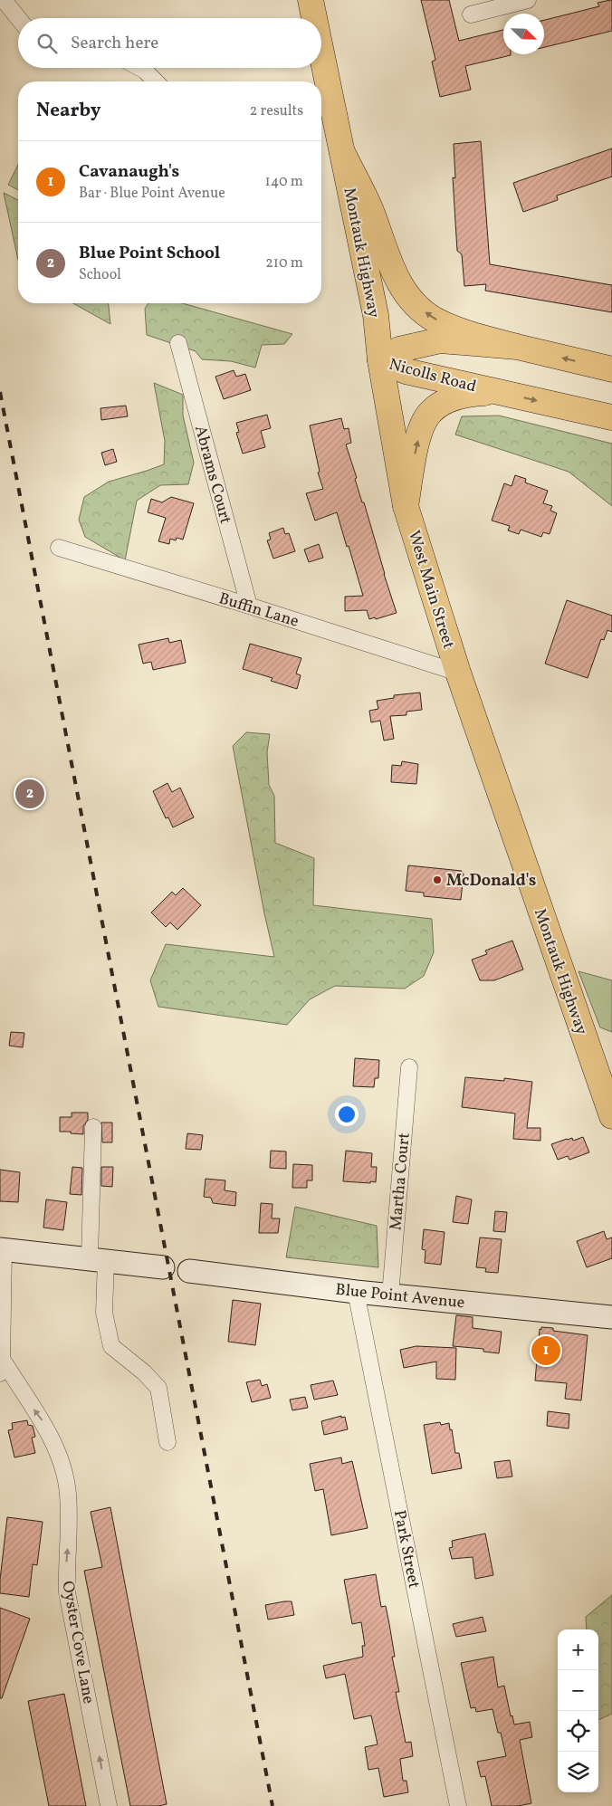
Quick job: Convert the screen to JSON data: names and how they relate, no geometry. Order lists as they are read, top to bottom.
{
  "streets": {
    "main road": ["Montauk Highway", "Nicolls Road", "West Main Street"],
    "street": [
      "Abrams Court",
      "Buffin Lane",
      "Martha Court",
      "Blue Point Avenue",
      "Park Street",
      "Oyster Cove Lane"
    ]
  },
  "crossings": [
    ["Montauk Highway", "Nicolls Road"],
    ["Montauk Highway", "West Main Street"],
    ["Montauk Highway", "Buffin Lane"],
    ["Abrams Court", "Buffin Lane"],
    ["West Main Street", "Buffin Lane"],
    ["Martha Court", "Blue Point Avenue"],
    ["Blue Point Avenue", "Park Street"]
  ],
  "places": ["McDonald's"],
  "north": "bottom right",
  "page": {
    "search": "Search here",
    "heading": ["Nearby", "2 results"],
    "list": [
      {
        "mark": "1",
        "name": "Cavanaugh's",
        "note": "Bar · Blue Point Avenue",
        "value": "140 m"
      },
      {
        "mark": "2",
        "name": "Blue Point School",
        "note": "School",
        "value": "210 m"
      }
    ],
    "pins": ["2", "1"],
    "map_buttons": ["+", "−"]
  }
}
